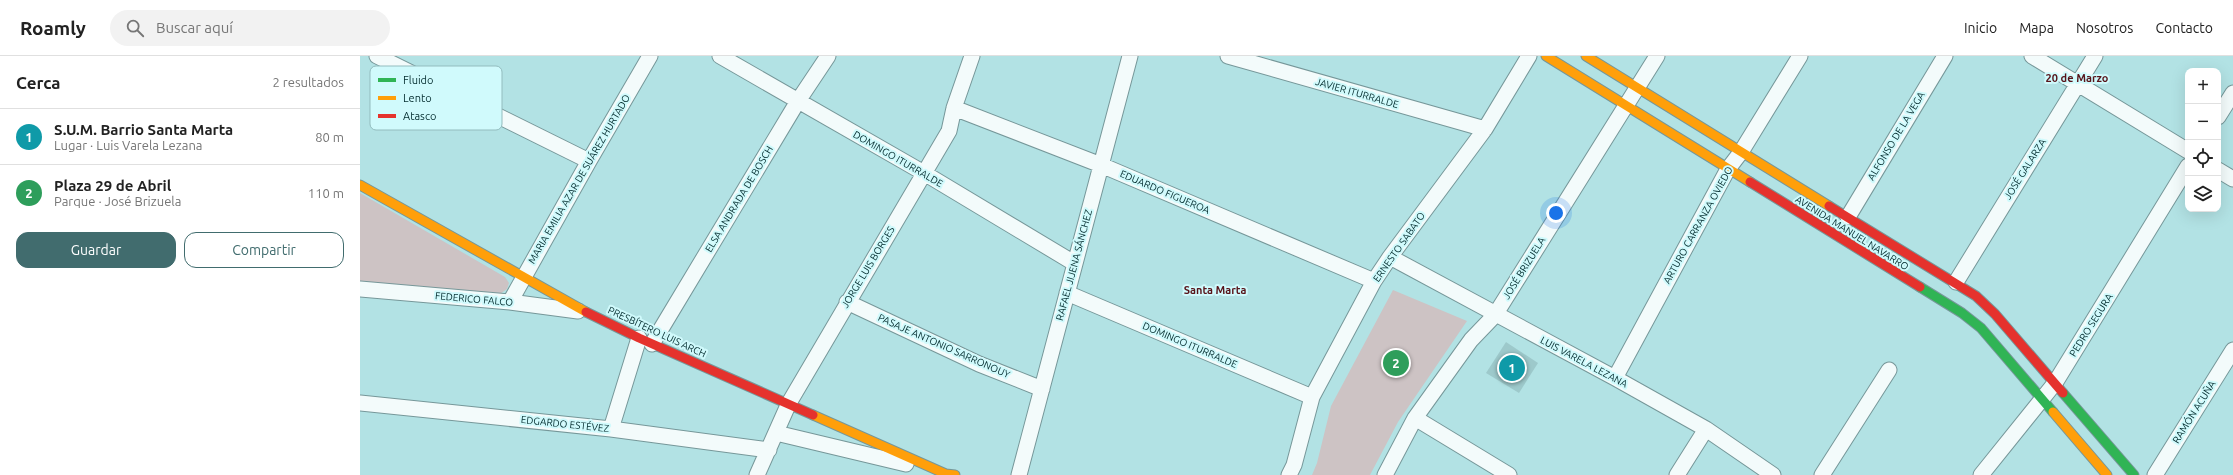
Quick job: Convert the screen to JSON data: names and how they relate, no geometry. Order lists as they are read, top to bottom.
{
  "streets": {
    "main road": ["AVENIDA MANUEL NAVARRO", "PRESBÍTERO LUIS ARCH"],
    "street": [
      "JAVIER ITURRALDE",
      "ALFONSO DE LA VEGA",
      "DOMINGO ITURRALDE",
      "JOSÉ GALARZA",
      "MARIA EMILIA AZAR DE SUÁREZ HURTADO",
      "EDUARDO FIGUEROA",
      "ELSA ANDRADA DE BOSCH",
      "ARTURO CARRANZA OVIEDO",
      "ERNESTO SABATO",
      "RAFAEL JIJENA SÁNCHEZ",
      "JORGE LUIS BORGES",
      "JOSÉ BRIZUELA",
      "FEDERICO FALCO",
      "PEDRO SEGURA",
      "PASAJE ANTONIO SARRONOUY",
      "LUIS VARELA LEZANA",
      "RAMÓN ACUÑA",
      "EDGARDO ESTÉVEZ"
    ]
  },
  "crossings": [
    ["JAVIER ITURRALDE", "ERNESTO SABATO"],
    ["ALFONSO DE LA VEGA", "AVENIDA MANUEL NAVARRO"],
    ["DOMINGO ITURRALDE", "ELSA ANDRADA DE BOSCH"],
    ["DOMINGO ITURRALDE", "ERNESTO SABATO"],
    ["DOMINGO ITURRALDE", "RAFAEL JIJENA SÁNCHEZ"],
    ["DOMINGO ITURRALDE", "JORGE LUIS BORGES"],
    ["JOSÉ GALARZA", "AVENIDA MANUEL NAVARRO"],
    ["MARIA EMILIA AZAR DE SUÁREZ HURTADO", "FEDERICO FALCO"],
    ["MARIA EMILIA AZAR DE SUÁREZ HURTADO", "PRESBÍTERO LUIS ARCH"],
    ["EDUARDO FIGUEROA", "ERNESTO SABATO"],
    ["EDUARDO FIGUEROA", "RAFAEL JIJENA SÁNCHEZ"],
    ["EDUARDO FIGUEROA", "JORGE LUIS BORGES"],
    ["ELSA ANDRADA DE BOSCH", "PRESBÍTERO LUIS ARCH"],
    ["ELSA ANDRADA DE BOSCH", "EDGARDO ESTÉVEZ"],
    ["ARTURO CARRANZA OVIEDO", "AVENIDA MANUEL NAVARRO"],
    ["ARTURO CARRANZA OVIEDO", "LUIS VARELA LEZANA"],
    ["AVENIDA MANUEL NAVARRO", "JOSÉ BRIZUELA"],
    ["AVENIDA MANUEL NAVARRO", "PEDRO SEGURA"],
    ["ERNESTO SABATO", "LUIS VARELA LEZANA"],
    ["RAFAEL JIJENA SÁNCHEZ", "PASAJE ANTONIO SARRONOUY"],
    ["JORGE LUIS BORGES", "PRESBÍTERO LUIS ARCH"],
    ["JORGE LUIS BORGES", "PASAJE ANTONIO SARRONOUY"],
    ["JORGE LUIS BORGES", "EDGARDO ESTÉVEZ"],
    ["JOSÉ BRIZUELA", "LUIS VARELA LEZANA"],
    ["FEDERICO FALCO", "PRESBÍTERO LUIS ARCH"]
  ],
  "districts": ["20 de Marzo", "Santa Marta"],
  "legend": ["Fluido", "Lento", "Atasco"],
  "page": {
    "header": "Roamly",
    "search": "Buscar aquí",
    "nav": [
      "Inicio",
      "Mapa",
      "Nosotros",
      "Contacto"
    ],
    "heading": ["Cerca", "2 resultados"],
    "map_buttons": ["+", "−"],
    "list": [
      {
        "mark": "1",
        "name": "S.U.M. Barrio Santa Marta",
        "note": "Lugar · Luis Varela Lezana",
        "value": "80 m"
      },
      {
        "mark": "2",
        "name": "Plaza 29 de Abril",
        "note": "Parque · José Brizuela",
        "value": "110 m"
      }
    ],
    "buttons": ["Guardar", "Compartir"],
    "pins": ["2", "1"]
  }
}
